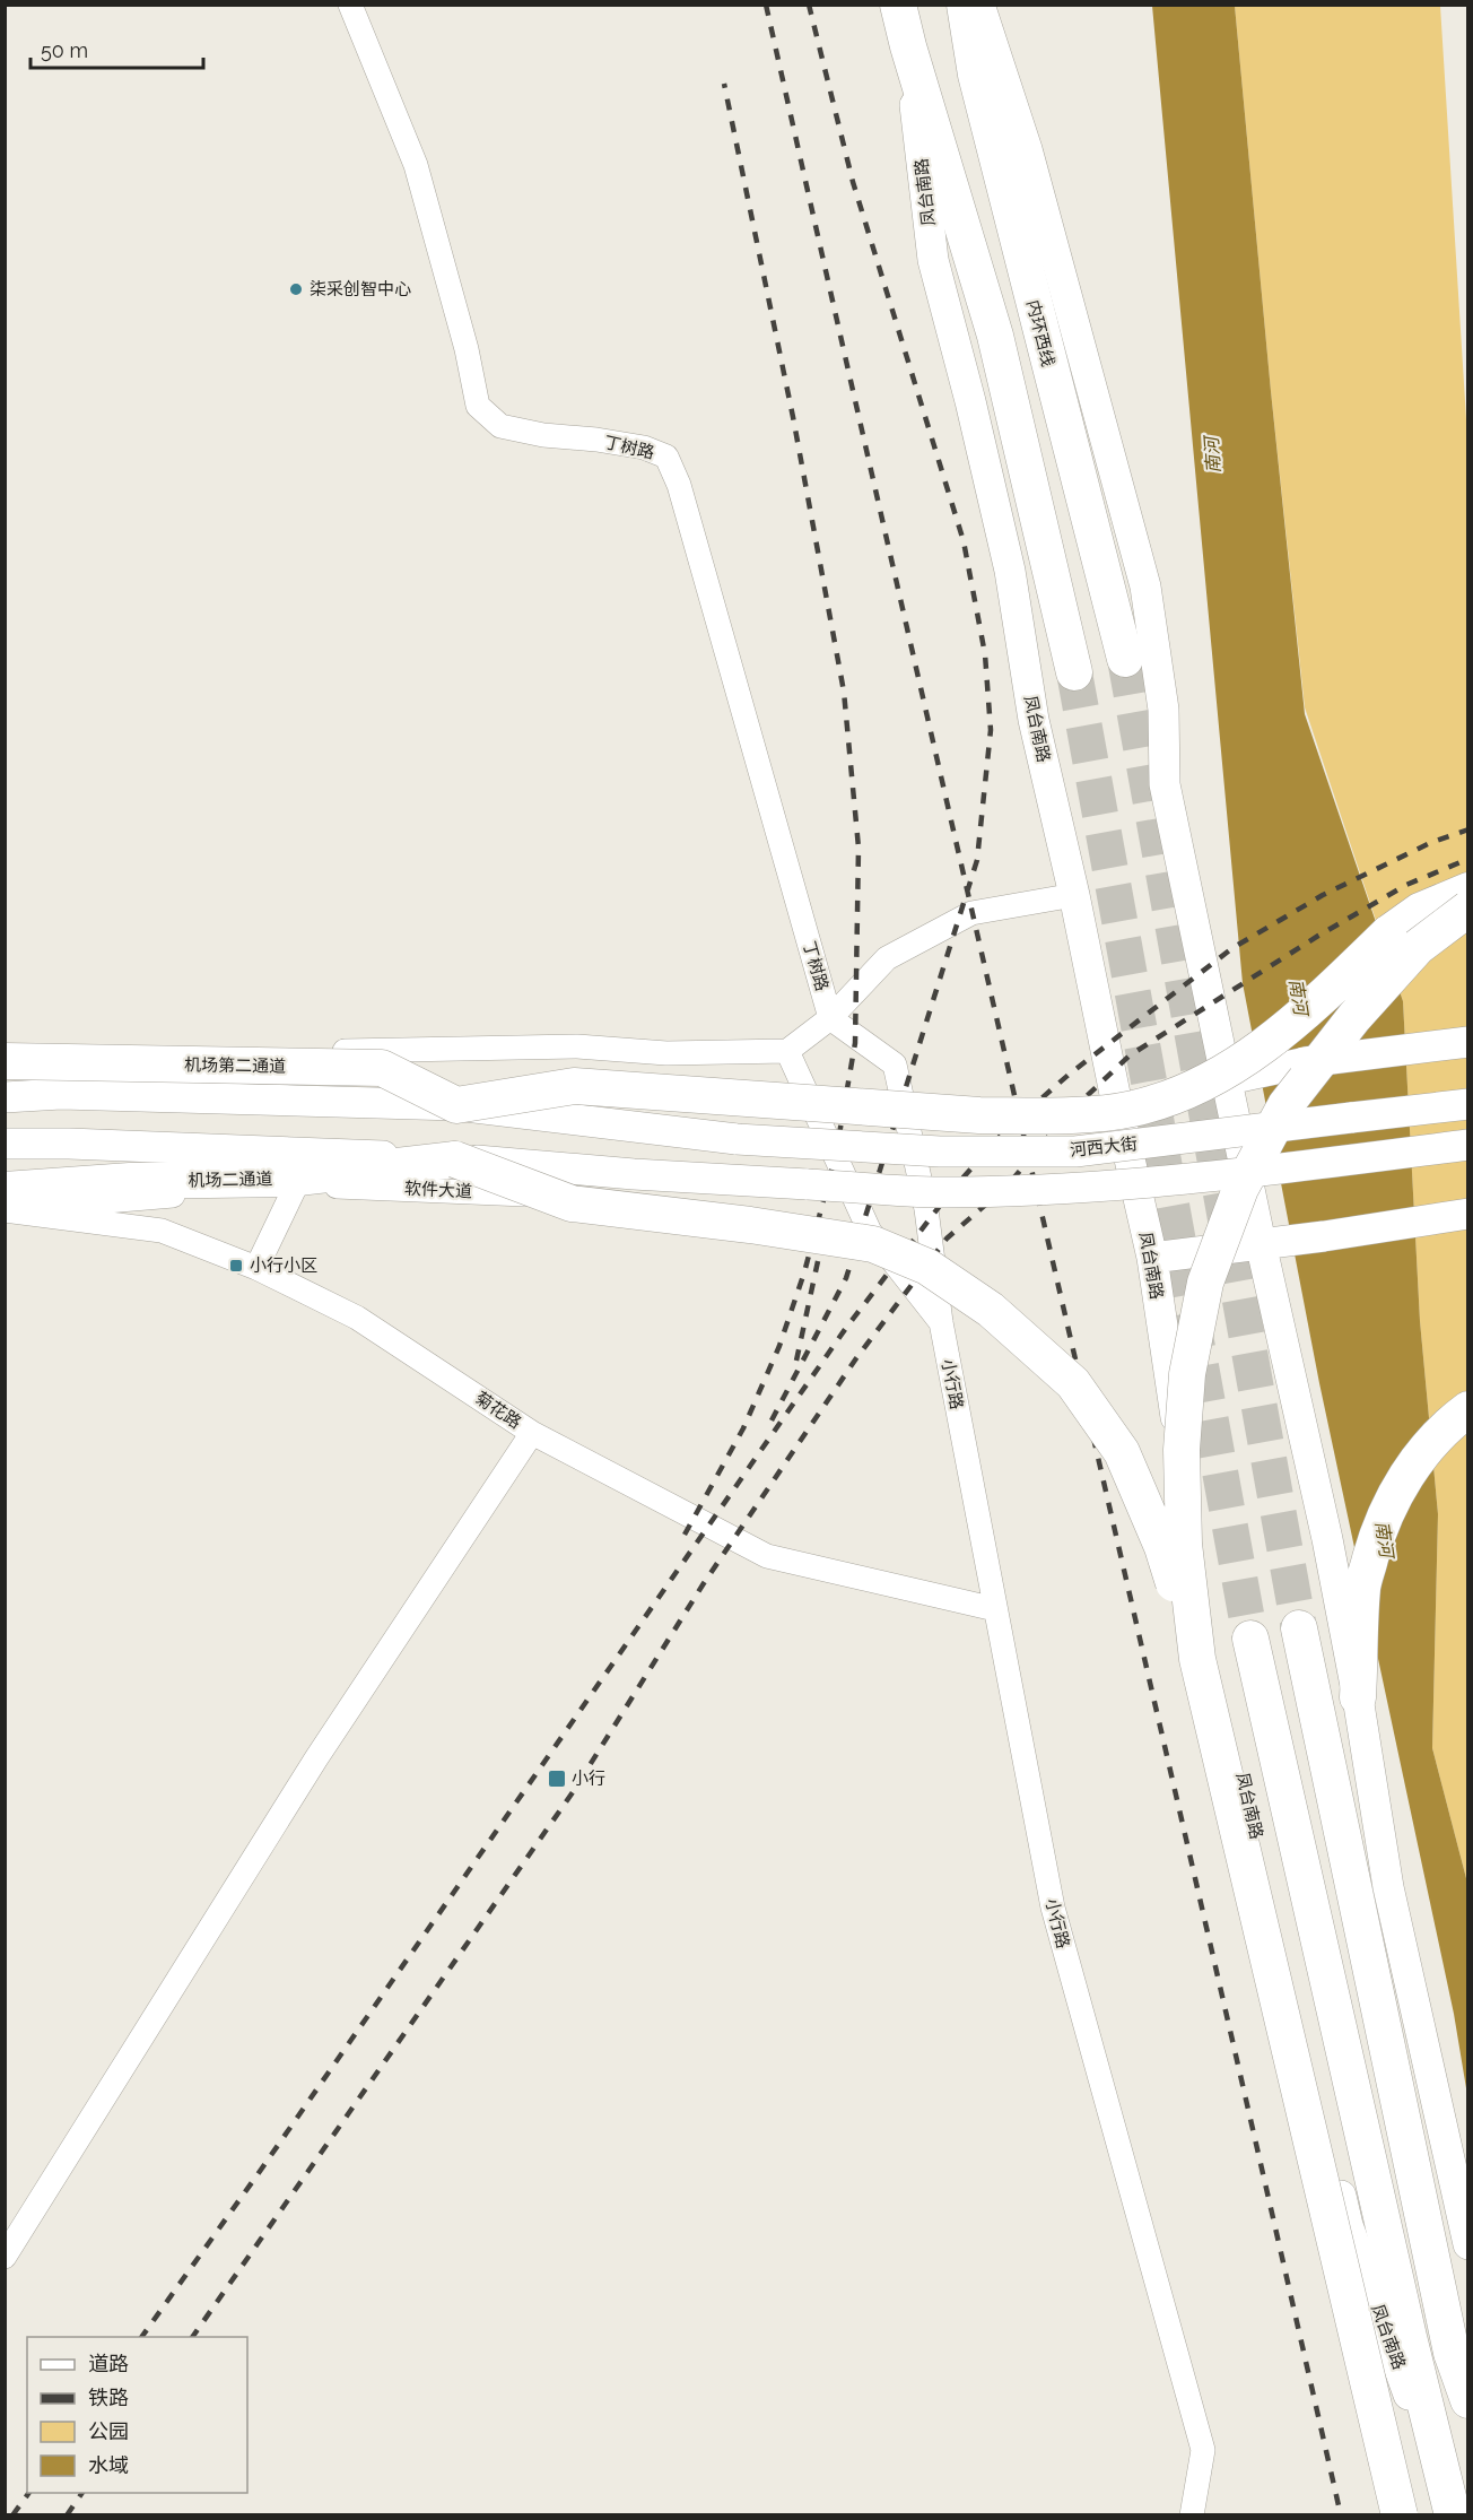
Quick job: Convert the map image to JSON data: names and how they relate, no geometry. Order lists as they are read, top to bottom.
{
  "streets": {
    "highway": [
      "凤台南路",
      "内环西线",
      "机场第二通道",
      "机场二通道"
    ],
    "main road": ["河西大街", "软件大道"],
    "street": ["丁树路", "小行路", "菊花路"]
  },
  "crossings": [
    ["丁树路", "小行路"],
    ["机场第二通道", "河西大街"],
    ["机场二通道", "软件大道"],
    ["软件大道", "小行路"],
    ["软件大道", "菊花路"],
    ["小行路", "菊花路"]
  ],
  "water": ["南河"],
  "places": {
    "other": ["柒采创智中心"],
    "transit": ["小行小区", "小行"]
  },
  "legend": [
    "道路",
    "铁路",
    "公园",
    "水域"
  ],
  "scale_bar": "50 m"
}
